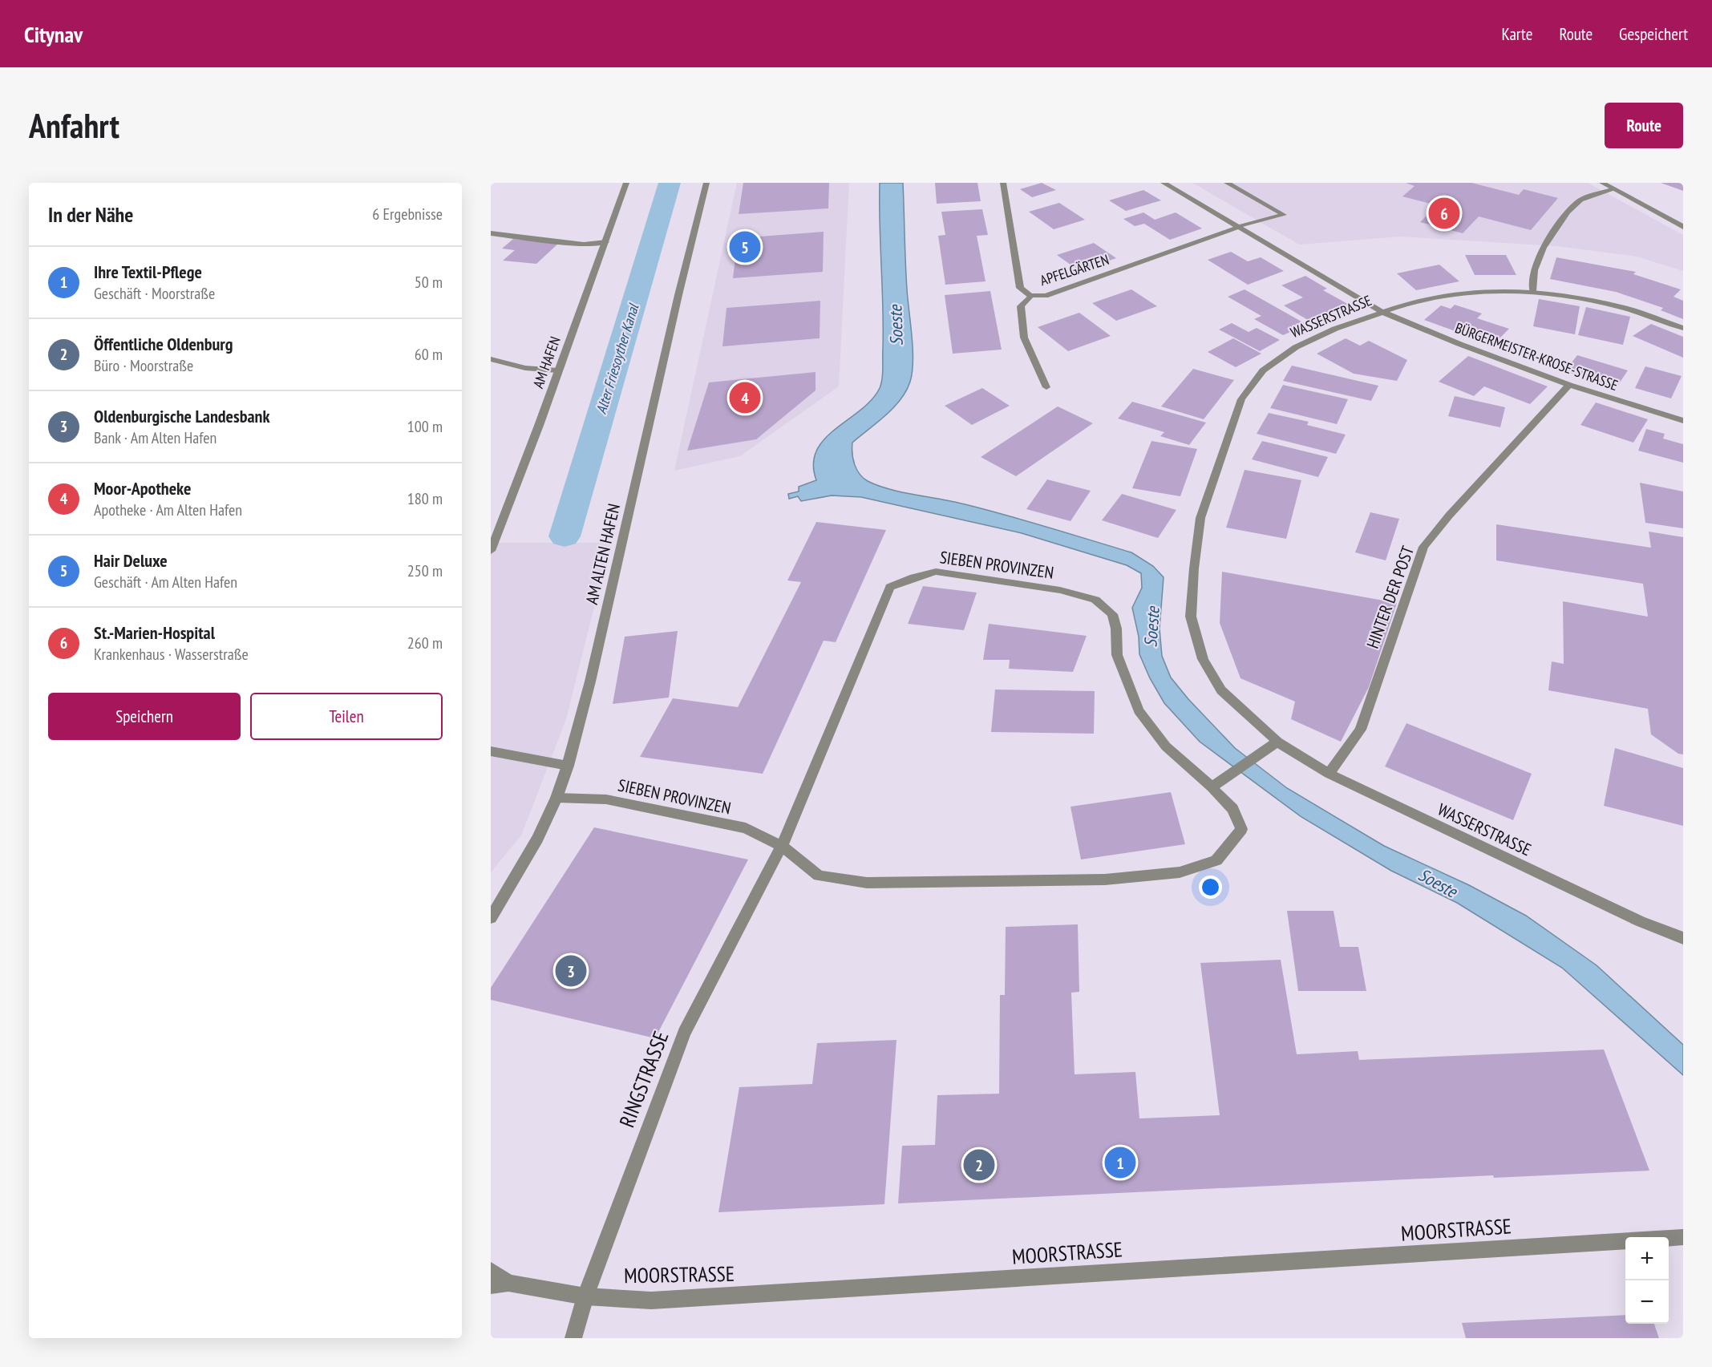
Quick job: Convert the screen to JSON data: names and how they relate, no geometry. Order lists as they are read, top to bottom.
{
  "streets": {
    "street": [
      "APFELGÄRTEN",
      "WASSERSTRASSE",
      "BÜRGERMEISTER-KROSE-STRASSE",
      "AM HAFEN",
      "AM ALTEN HAFEN",
      "SIEBEN PROVINZEN",
      "HINTER DER POST",
      "RINGSTRASSE",
      "MOORSTRASSE"
    ]
  },
  "crossings": [
    ["APFELGÄRTEN", "BÜRGERMEISTER-KROSE-STRASSE"],
    ["WASSERSTRASSE", "BÜRGERMEISTER-KROSE-STRASSE"],
    ["WASSERSTRASSE", "HINTER DER POST"],
    ["BÜRGERMEISTER-KROSE-STRASSE", "HINTER DER POST"],
    ["AM ALTEN HAFEN", "SIEBEN PROVINZEN"],
    ["SIEBEN PROVINZEN", "RINGSTRASSE"],
    ["RINGSTRASSE", "MOORSTRASSE"]
  ],
  "water": ["Soeste", "Alter Friesoyther Kanal"],
  "page": {
    "header": "Citynav",
    "nav": ["Karte", "Route", "Gespeichert"],
    "buttons": [
      "Route",
      ["Speichern", "Teilen"]
    ],
    "title": "Anfahrt",
    "heading": ["In der Nähe", "6 Ergebnisse"],
    "pins": [
      "6",
      "5",
      "4",
      "3",
      "1",
      "2"
    ],
    "list": [
      {
        "mark": "1",
        "name": "Ihre Textil-Pflege",
        "note": "Geschäft · Moorstraße",
        "value": "50 m"
      },
      {
        "mark": "2",
        "name": "Öffentliche Oldenburg",
        "note": "Büro · Moorstraße",
        "value": "60 m"
      },
      {
        "mark": "3",
        "name": "Oldenburgische Landesbank",
        "note": "Bank · Am Alten Hafen",
        "value": "100 m"
      },
      {
        "mark": "4",
        "name": "Moor-Apotheke",
        "note": "Apotheke · Am Alten Hafen",
        "value": "180 m"
      },
      {
        "mark": "5",
        "name": "Hair Deluxe",
        "note": "Geschäft · Am Alten Hafen",
        "value": "250 m"
      },
      {
        "mark": "6",
        "name": "St.-Marien-Hospital",
        "note": "Krankenhaus · Wasserstraße",
        "value": "260 m"
      }
    ],
    "map_buttons": ["+", "−"]
  }
}
